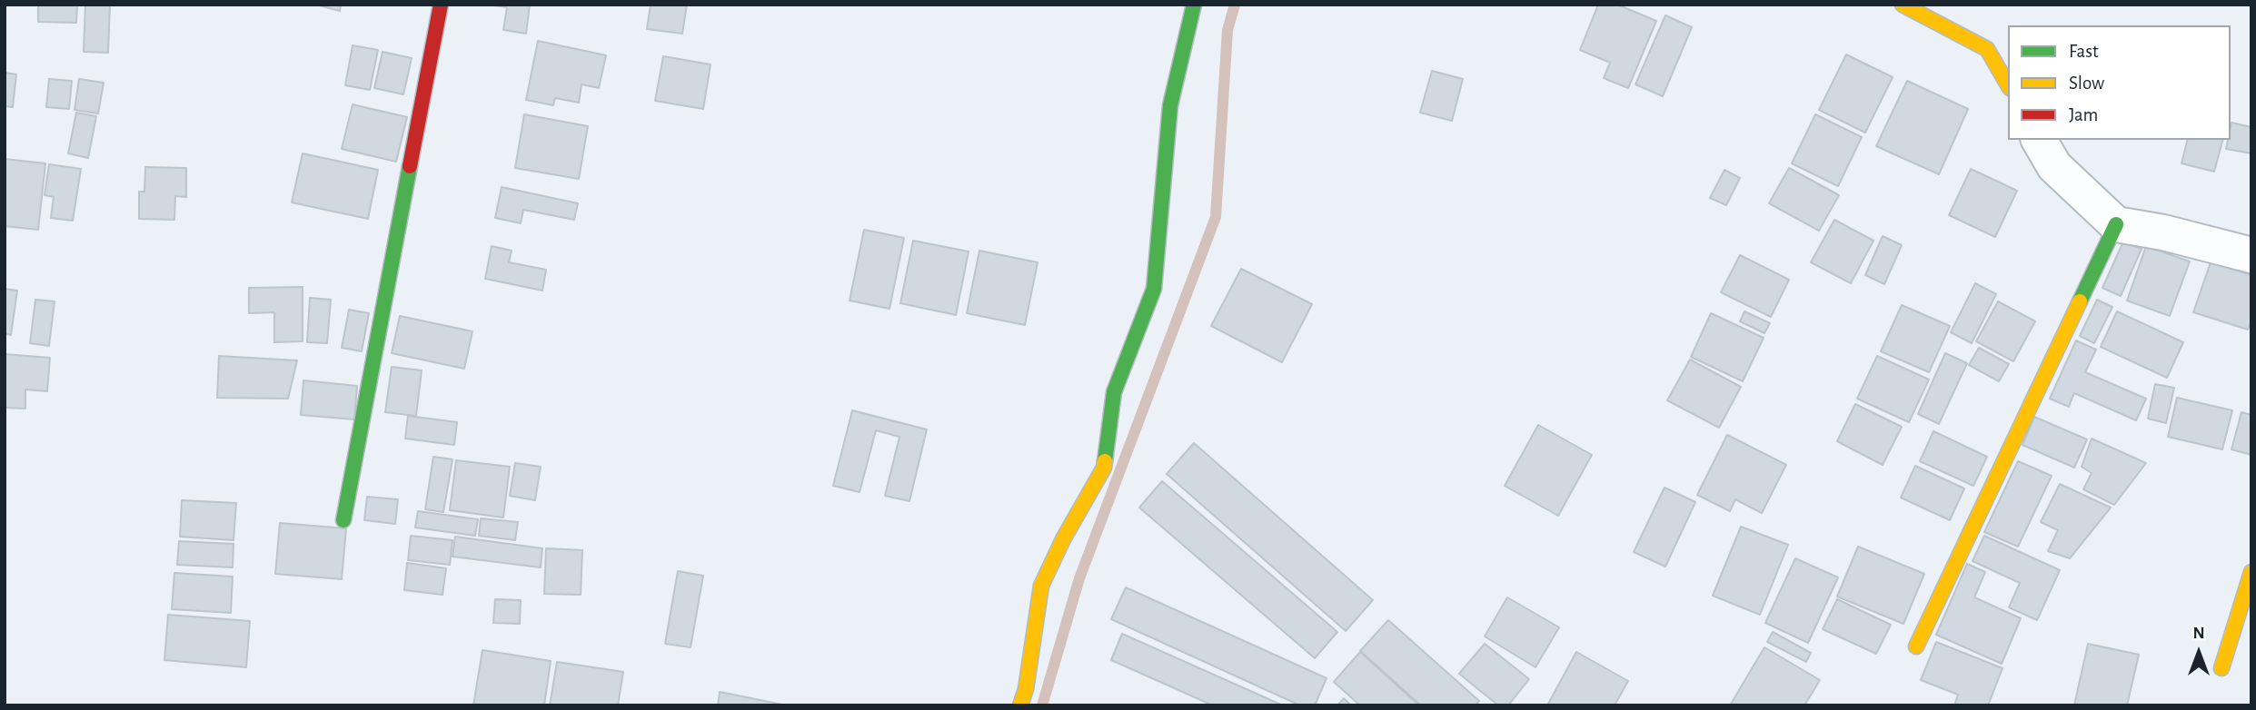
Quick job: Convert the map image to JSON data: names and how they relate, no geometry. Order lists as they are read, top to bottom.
{
  "legend": ["Fast", "Slow", "Jam"],
  "north": "top"
}
